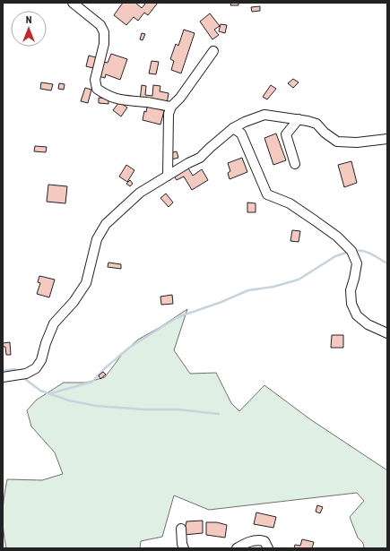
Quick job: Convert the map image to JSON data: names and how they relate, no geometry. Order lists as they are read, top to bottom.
{
  "north": "top"
}
